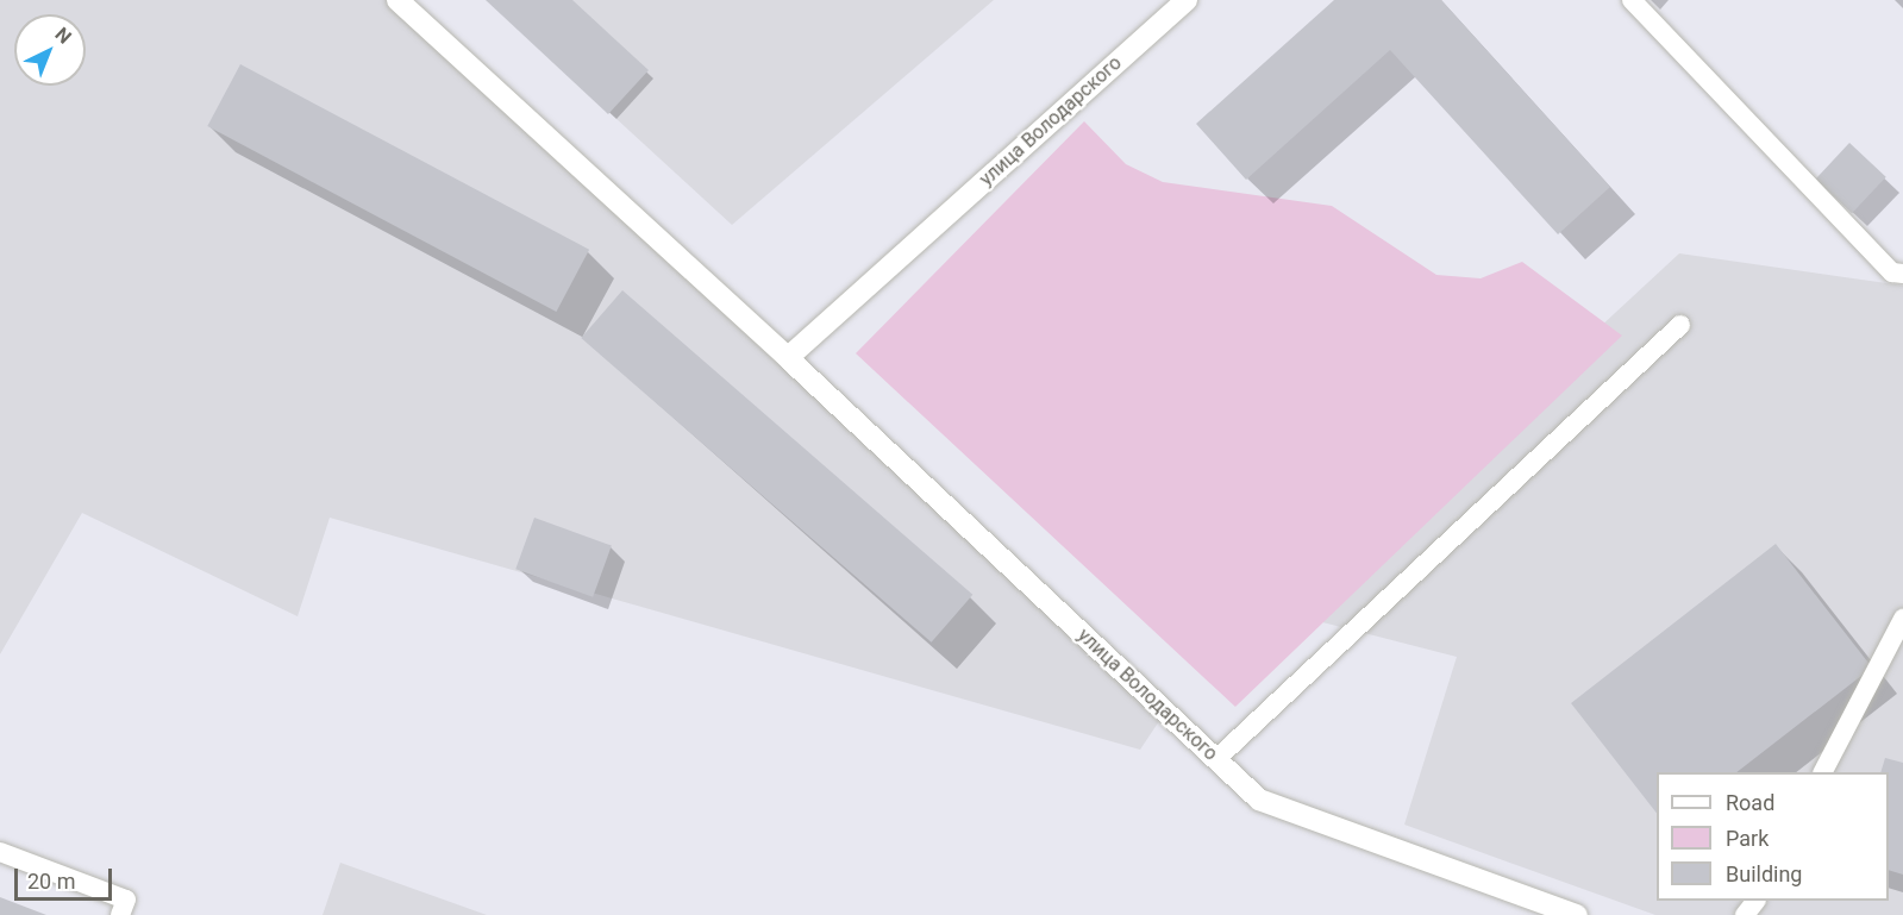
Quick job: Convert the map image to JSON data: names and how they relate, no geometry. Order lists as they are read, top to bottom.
{
  "streets": {
    "street": ["улица Володарского"]
  },
  "legend": ["Road", "Park", "Building"],
  "scale_bar": "20 m",
  "north": "top right"
}
